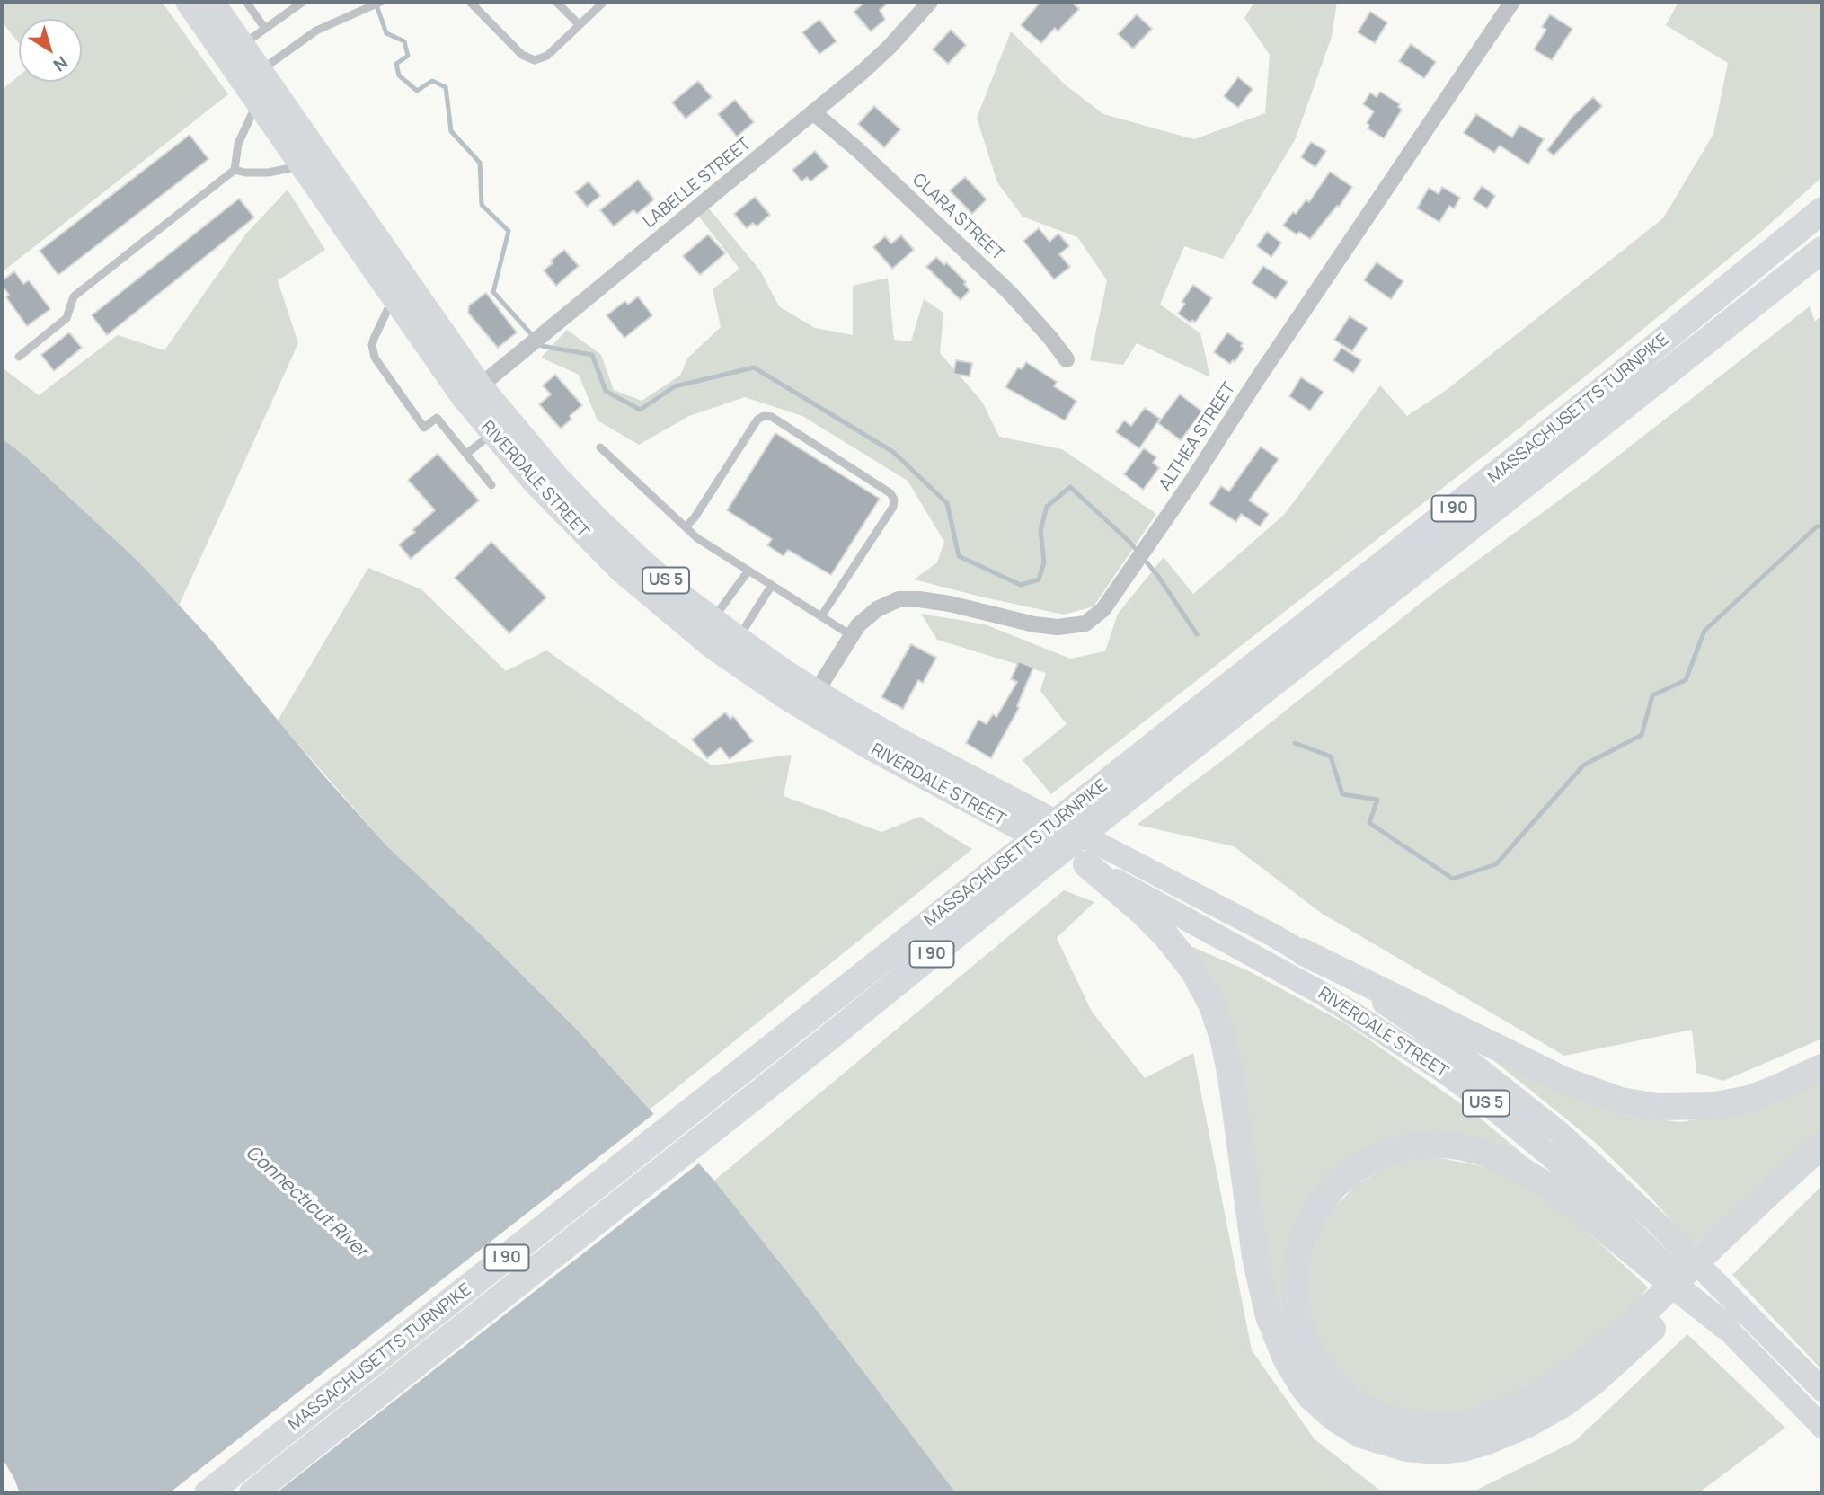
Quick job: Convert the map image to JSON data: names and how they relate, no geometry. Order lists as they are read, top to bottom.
{
  "streets": {
    "highway": ["MASSACHUSETTS TURNPIKE", "I 90"],
    "main road": ["RIVERDALE STREET", "US 5"],
    "street": ["LABELLE STREET", "CLARA STREET", "ALTHEA STREET"]
  },
  "crossings": [
    ["LABELLE STREET", "CLARA STREET"],
    ["LABELLE STREET", "RIVERDALE STREET"],
    ["ALTHEA STREET", "RIVERDALE STREET"]
  ],
  "water": ["Connecticut River"],
  "north": "bottom right"
}
